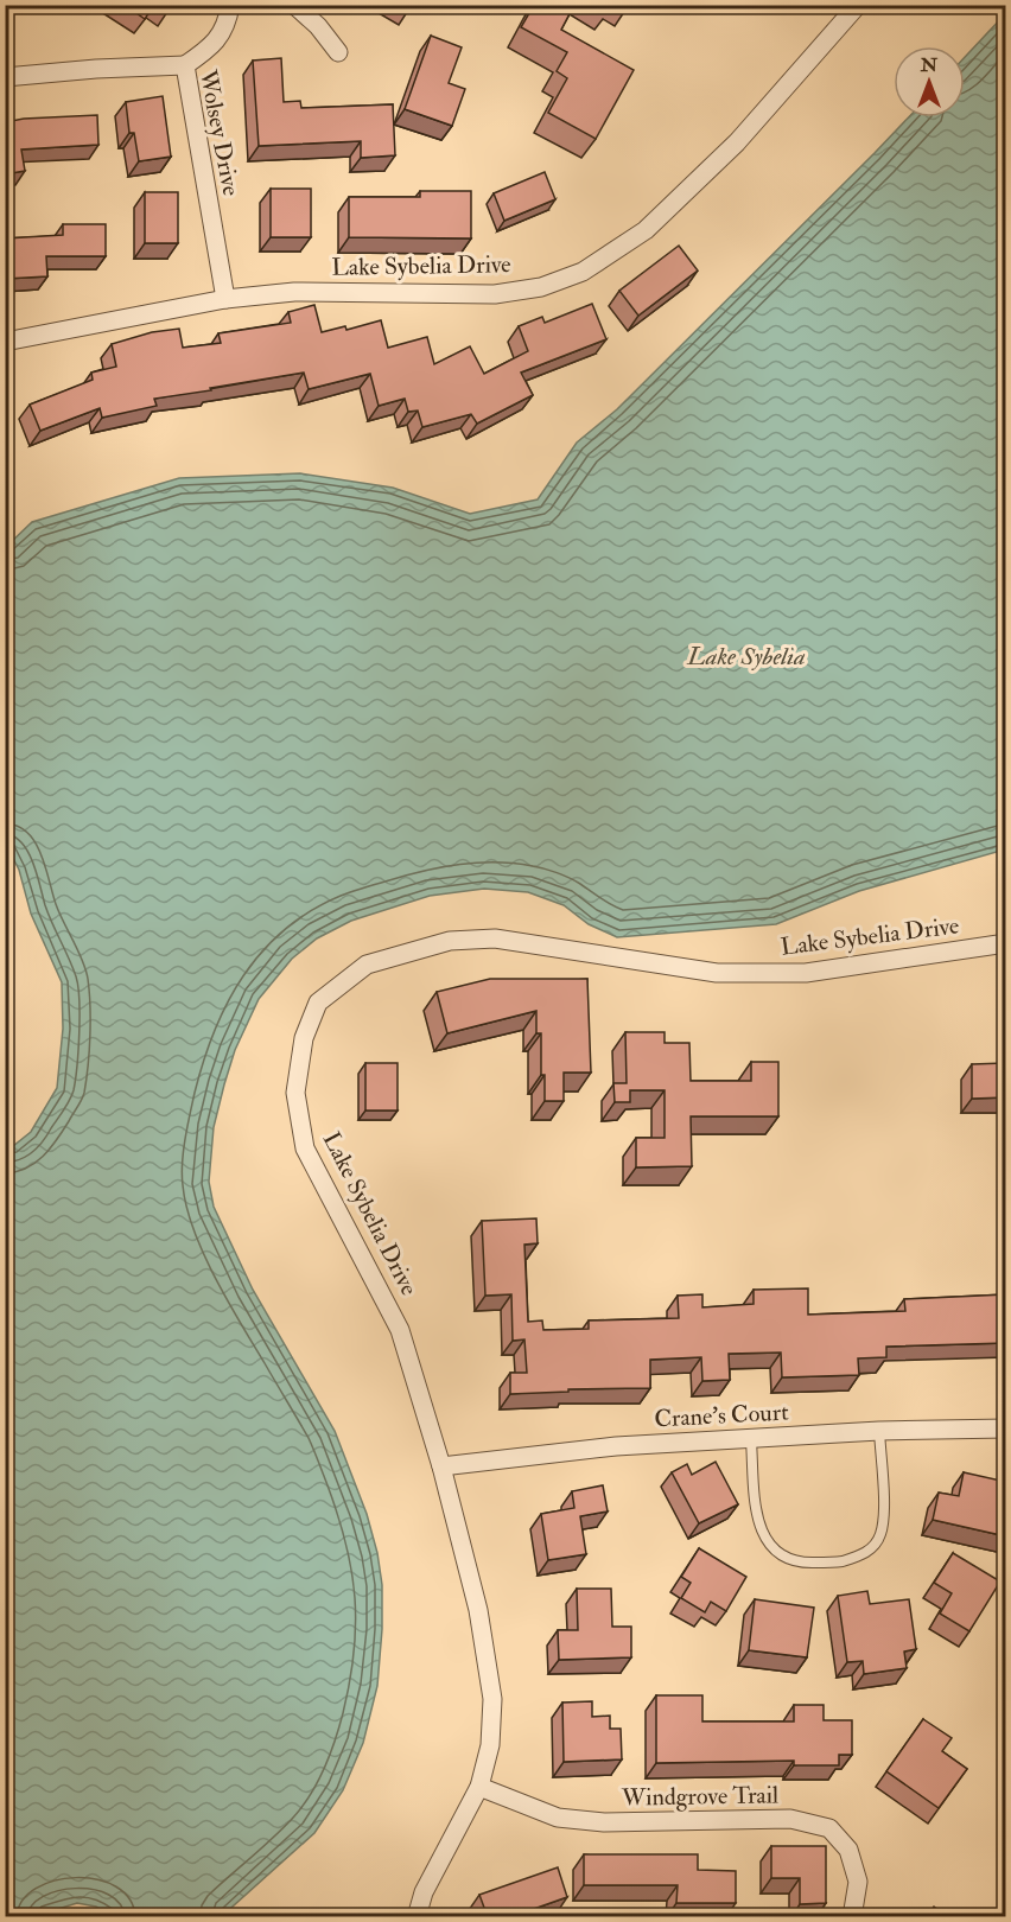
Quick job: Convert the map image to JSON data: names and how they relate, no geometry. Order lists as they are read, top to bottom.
{
  "streets": {
    "street": [
      "Wolsey Drive",
      "Lake Sybelia Drive",
      "Crane's Court",
      "Windgrove Trail"
    ]
  },
  "crossings": [
    ["Wolsey Drive", "Lake Sybelia Drive"],
    ["Lake Sybelia Drive", "Crane's Court"],
    ["Lake Sybelia Drive", "Windgrove Trail"]
  ],
  "water": ["Lake Sybelia"],
  "north": "top"
}
